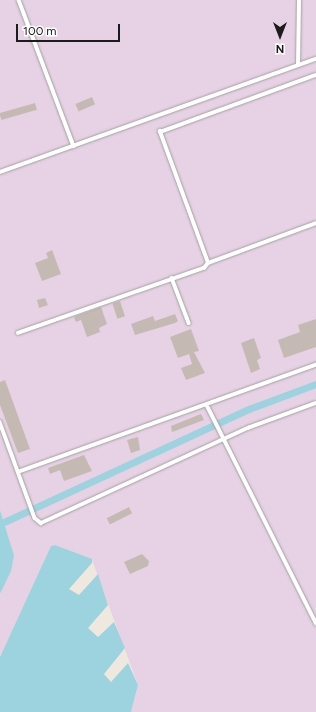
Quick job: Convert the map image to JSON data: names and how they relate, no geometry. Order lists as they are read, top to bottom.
{
  "scale_bar": "100 m",
  "north": "bottom"
}
